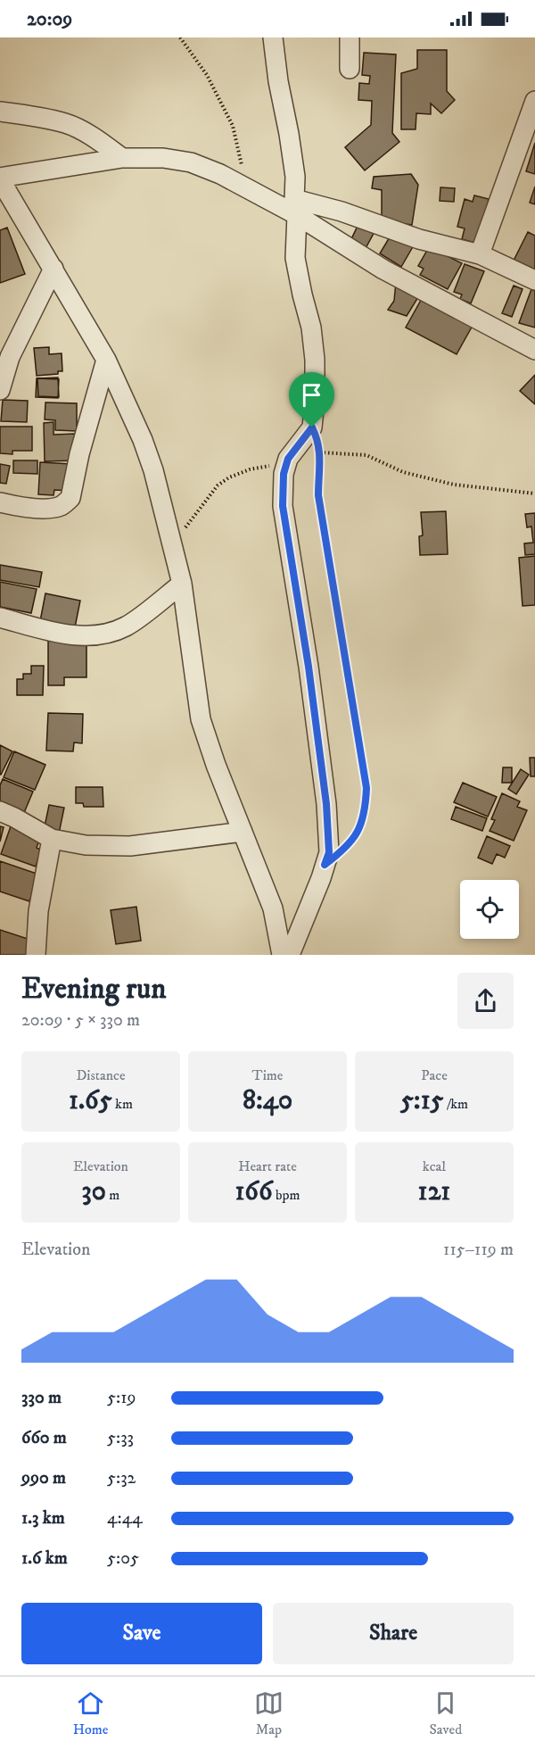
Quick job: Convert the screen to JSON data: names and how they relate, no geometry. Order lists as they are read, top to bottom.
{
  "page": {
    "status": "20:09",
    "heading": ["Evening run", "20:09 · 5 × 330 m"],
    "stats": [
      ["Distance", "1.65 km"],
      ["Time", "8:40"],
      ["Pace", "5:15 /km"],
      ["Elevation", "30 m"],
      ["Heart rate", "166 bpm"],
      ["kcal", "121"]
    ],
    "chart": ["Elevation", "115–119 m"],
    "list": [
      {
        "name": "330 m",
        "note": "5:19"
      },
      {
        "name": "660 m",
        "note": "5:33"
      },
      {
        "name": "990 m",
        "note": "5:32"
      },
      {
        "name": "1.3 km",
        "note": "4:44"
      },
      {
        "name": "1.6 km",
        "note": "5:05"
      }
    ],
    "buttons": ["Save", "Share"],
    "tabs": ["Home", "Map", "Saved"]
  }
}
